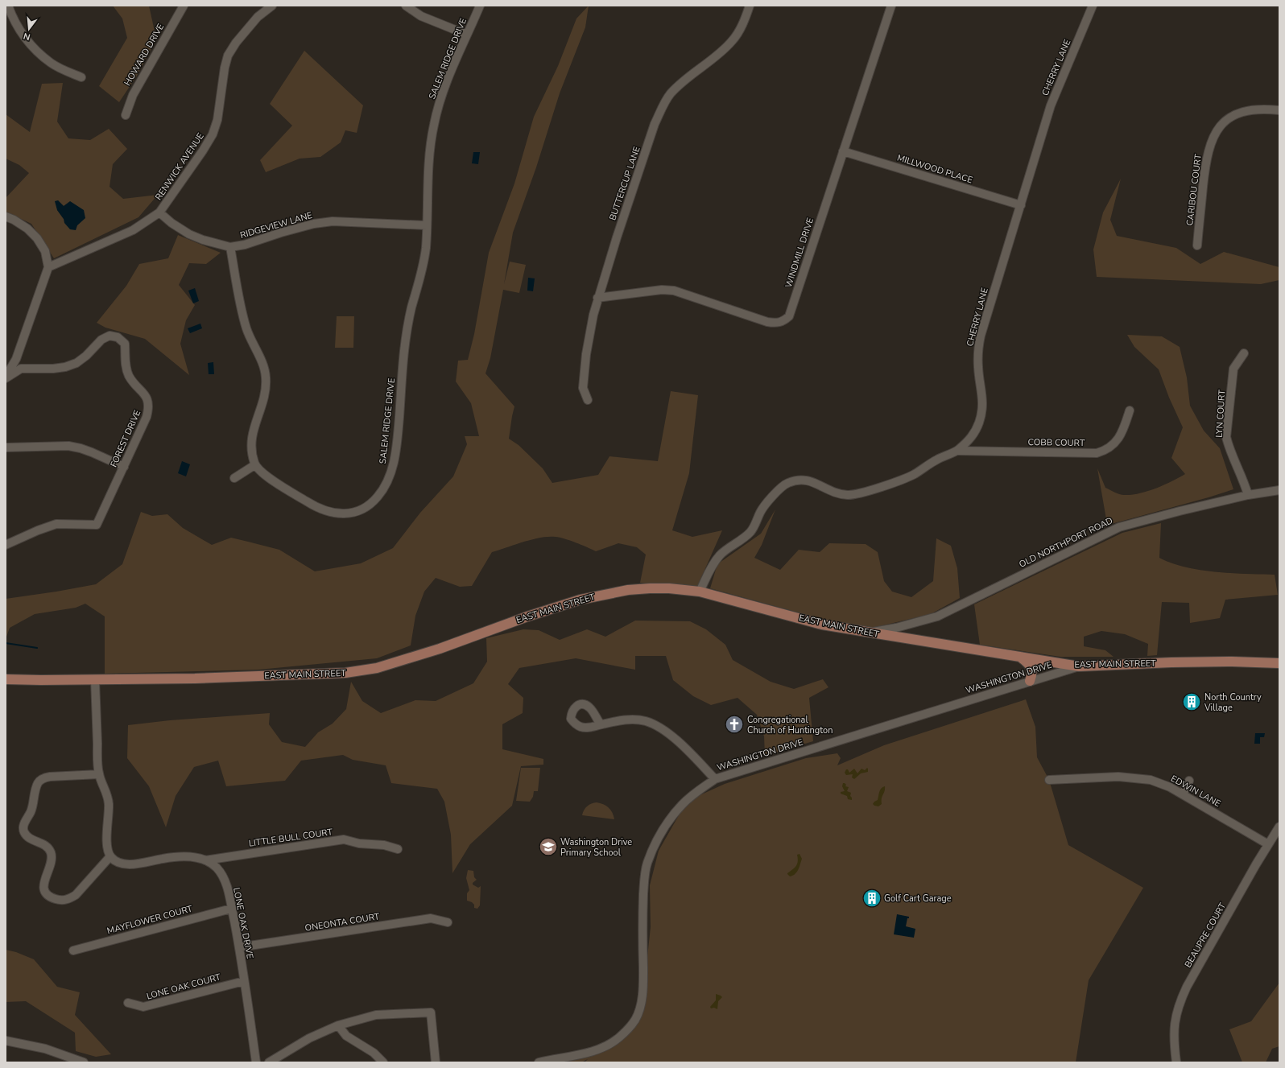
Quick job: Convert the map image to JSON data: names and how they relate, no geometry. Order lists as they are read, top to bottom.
{
  "streets": {
    "main road": ["EAST MAIN STREET"],
    "street": [
      "HOWARD DRIVE",
      "SALEM RIDGE DRIVE",
      "CHERRY LANE",
      "RENWICK AVENUE",
      "MILLWOOD PLACE",
      "BUTTERCUP LANE",
      "CARIBOU COURT",
      "RIDGEVIEW LANE",
      "WINDMILL DRIVE",
      "LYN COURT",
      "FOREST DRIVE",
      "COBB COURT",
      "OLD NORTHPORT ROAD",
      "WASHINGTON DRIVE",
      "EDWIN LANE",
      "LITTLE BULL COURT",
      "MAYFLOWER COURT",
      "ONEONTA COURT",
      "LONE OAK DRIVE",
      "BEAUPRE COURT",
      "LONE OAK COURT"
    ]
  },
  "crossings": [
    ["SALEM RIDGE DRIVE", "RIDGEVIEW LANE"],
    ["CHERRY LANE", "MILLWOOD PLACE"],
    ["CHERRY LANE", "COBB COURT"],
    ["CHERRY LANE", "EAST MAIN STREET"],
    ["RENWICK AVENUE", "RIDGEVIEW LANE"],
    ["MILLWOOD PLACE", "WINDMILL DRIVE"],
    ["BUTTERCUP LANE", "WINDMILL DRIVE"],
    ["LYN COURT", "OLD NORTHPORT ROAD"],
    ["OLD NORTHPORT ROAD", "EAST MAIN STREET"],
    ["EAST MAIN STREET", "WASHINGTON DRIVE"],
    ["EDWIN LANE", "BEAUPRE COURT"],
    ["LITTLE BULL COURT", "LONE OAK DRIVE"],
    ["MAYFLOWER COURT", "LONE OAK DRIVE"],
    ["ONEONTA COURT", "LONE OAK DRIVE"],
    ["LONE OAK DRIVE", "LONE OAK COURT"]
  ],
  "places": {
    "building": ["North Country Village", "Golf Cart Garage"],
    "church": ["Congregational Church of Huntington"],
    "school or university": ["Washington Drive Primary School"]
  },
  "north": "bottom"
}
